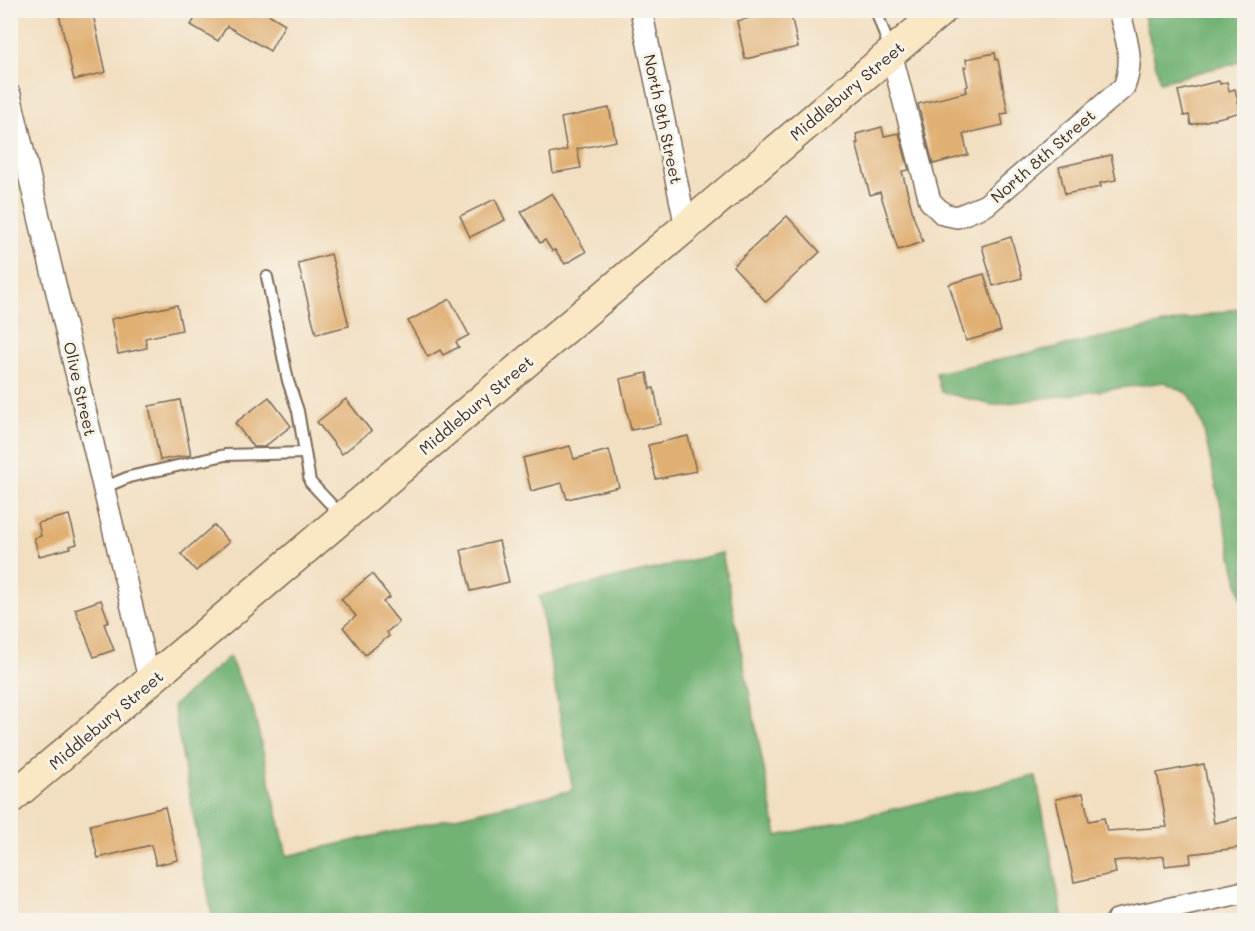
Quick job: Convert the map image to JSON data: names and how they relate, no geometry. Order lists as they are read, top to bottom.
{
  "streets": {
    "main road": ["Middlebury Street"],
    "street": ["North 9th Street", "North 8th Street", "Olive Street"]
  },
  "crossings": [
    ["Middlebury Street", "North 9th Street"],
    ["Middlebury Street", "North 8th Street"],
    ["Middlebury Street", "Olive Street"]
  ]
}
